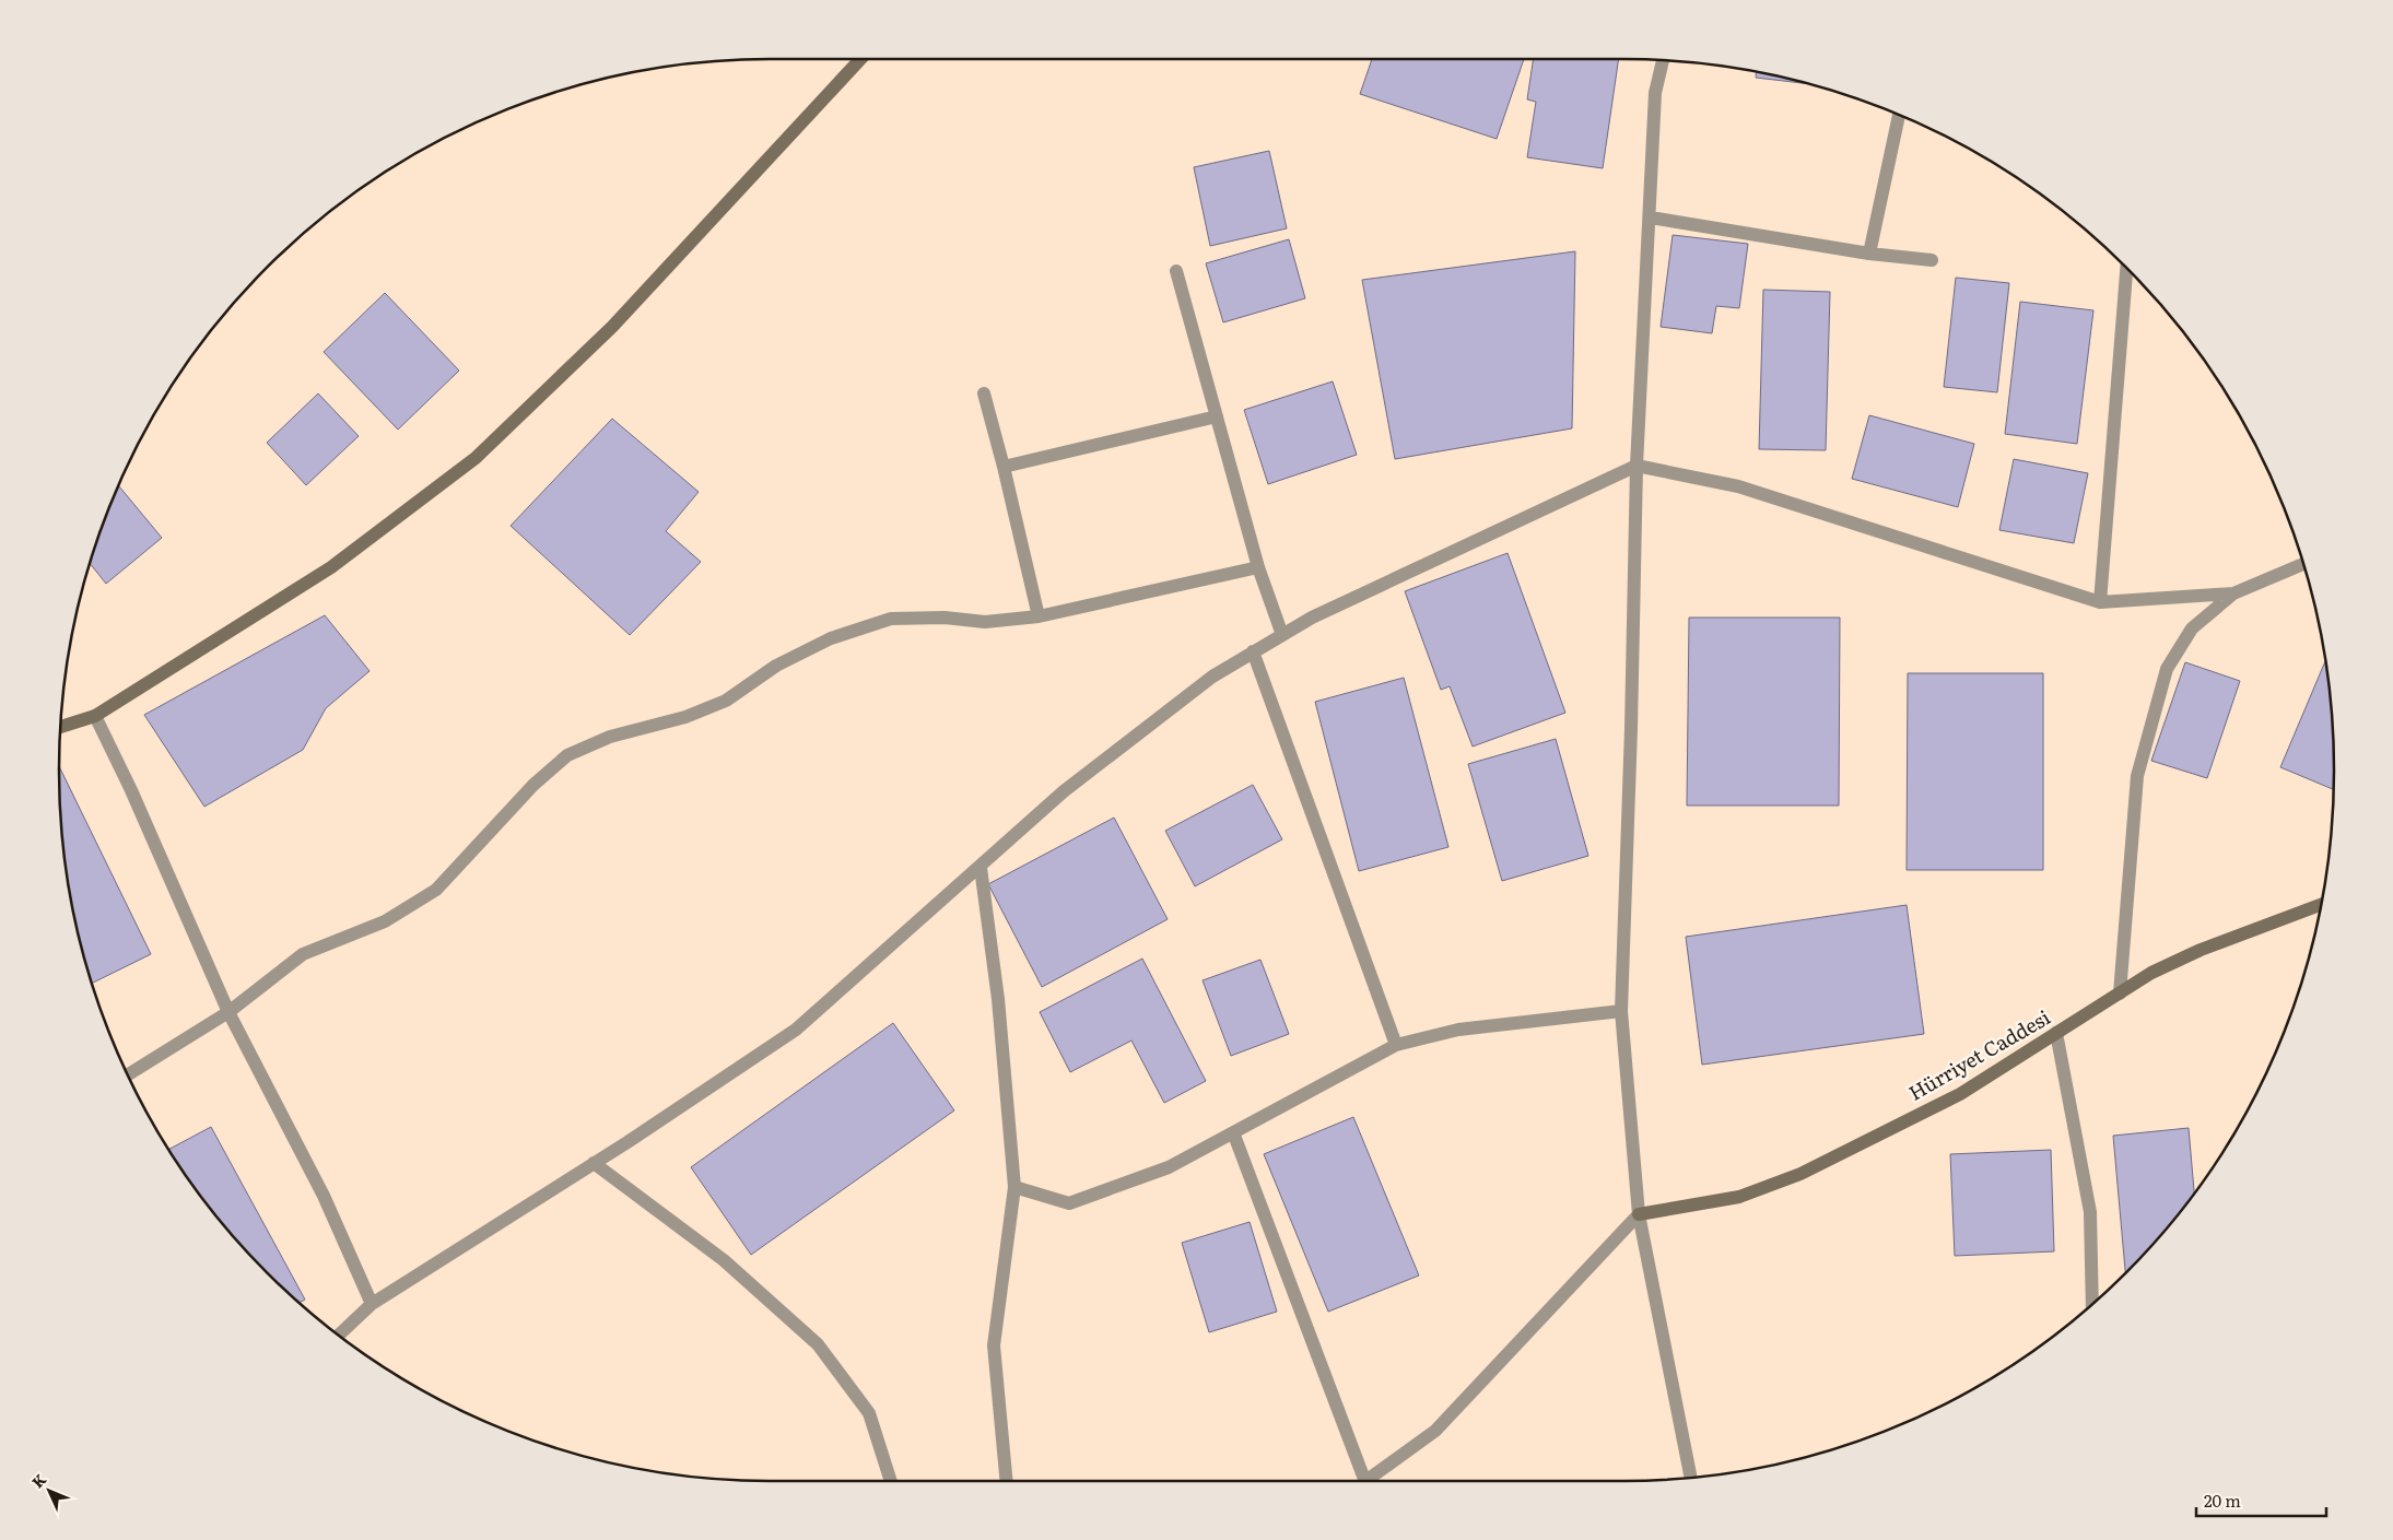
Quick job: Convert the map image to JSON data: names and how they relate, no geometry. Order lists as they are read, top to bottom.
{
  "streets": {
    "street": ["Hürriyet Caddesi"]
  },
  "scale_bar": "20 m",
  "north": "top left"
}
